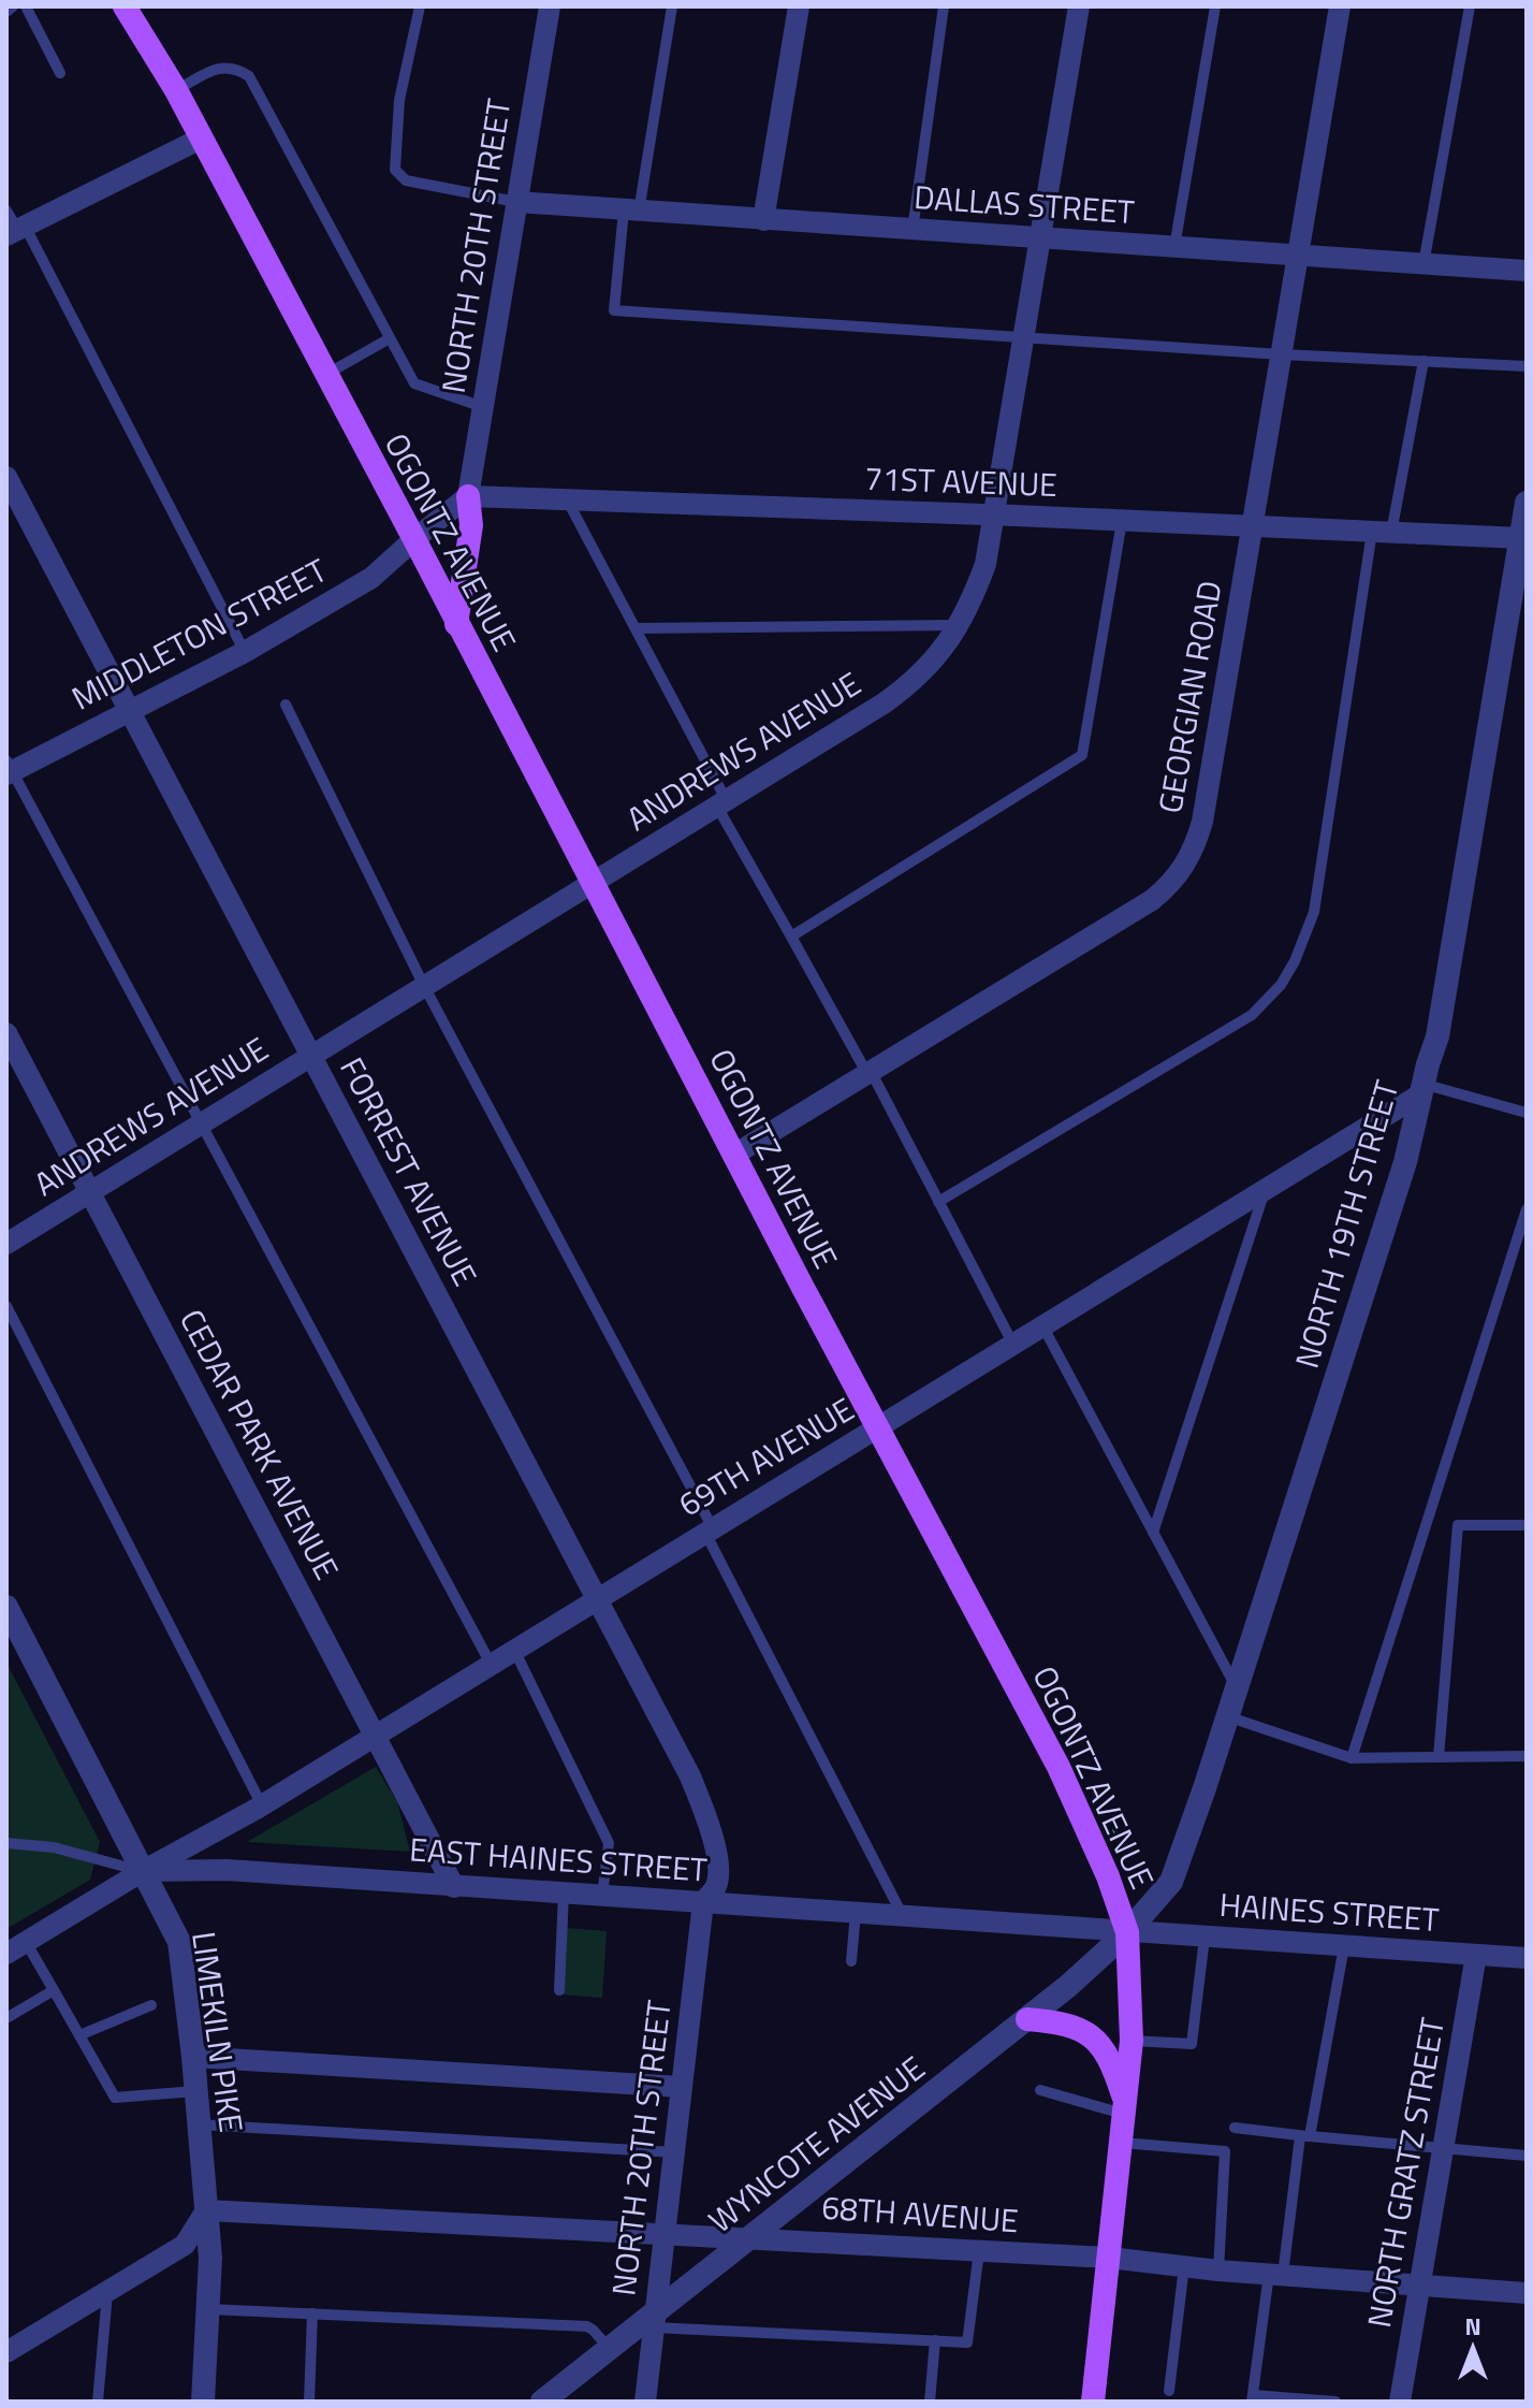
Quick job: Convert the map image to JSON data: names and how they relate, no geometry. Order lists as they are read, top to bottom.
{
  "streets": {
    "main road": ["OGONTZ AVENUE"],
    "street": [
      "DALLAS STREET",
      "NORTH 20TH STREET",
      "71ST AVENUE",
      "MIDDLETON STREET",
      "GEORGIAN ROAD",
      "ANDREWS AVENUE",
      "FORREST AVENUE",
      "NORTH 19TH STREET",
      "CEDAR PARK AVENUE",
      "69TH AVENUE",
      "EAST HAINES STREET",
      "HAINES STREET",
      "LIMEKILN PIKE",
      "WYNCOTE AVENUE",
      "NORTH GRATZ STREET",
      "68TH AVENUE"
    ]
  },
  "crossings": [
    ["DALLAS STREET", "NORTH 20TH STREET"],
    ["DALLAS STREET", "GEORGIAN ROAD"],
    ["DALLAS STREET", "ANDREWS AVENUE"],
    ["NORTH 20TH STREET", "71ST AVENUE"],
    ["NORTH 20TH STREET", "FORREST AVENUE"],
    ["NORTH 20TH STREET", "EAST HAINES STREET"],
    ["NORTH 20TH STREET", "WYNCOTE AVENUE"],
    ["NORTH 20TH STREET", "68TH AVENUE"],
    ["71ST AVENUE", "GEORGIAN ROAD"],
    ["71ST AVENUE", "ANDREWS AVENUE"],
    ["71ST AVENUE", "NORTH 19TH STREET"],
    ["OGONTZ AVENUE", "MIDDLETON STREET"],
    ["OGONTZ AVENUE", "GEORGIAN ROAD"],
    ["OGONTZ AVENUE", "ANDREWS AVENUE"],
    ["OGONTZ AVENUE", "NORTH 19TH STREET"],
    ["OGONTZ AVENUE", "69TH AVENUE"],
    ["OGONTZ AVENUE", "EAST HAINES STREET"],
    ["OGONTZ AVENUE", "HAINES STREET"],
    ["OGONTZ AVENUE", "WYNCOTE AVENUE"],
    ["OGONTZ AVENUE", "68TH AVENUE"],
    ["MIDDLETON STREET", "FORREST AVENUE"],
    ["ANDREWS AVENUE", "FORREST AVENUE"],
    ["ANDREWS AVENUE", "CEDAR PARK AVENUE"],
    ["FORREST AVENUE", "69TH AVENUE"],
    ["FORREST AVENUE", "EAST HAINES STREET"],
    ["NORTH 19TH STREET", "69TH AVENUE"],
    ["NORTH 19TH STREET", "EAST HAINES STREET"],
    ["NORTH 19TH STREET", "HAINES STREET"],
    ["NORTH 19TH STREET", "WYNCOTE AVENUE"],
    ["CEDAR PARK AVENUE", "69TH AVENUE"],
    ["CEDAR PARK AVENUE", "EAST HAINES STREET"],
    ["69TH AVENUE", "EAST HAINES STREET"],
    ["69TH AVENUE", "LIMEKILN PIKE"],
    ["EAST HAINES STREET", "HAINES STREET"],
    ["EAST HAINES STREET", "LIMEKILN PIKE"],
    ["EAST HAINES STREET", "WYNCOTE AVENUE"],
    ["HAINES STREET", "WYNCOTE AVENUE"],
    ["HAINES STREET", "NORTH GRATZ STREET"],
    ["LIMEKILN PIKE", "68TH AVENUE"],
    ["WYNCOTE AVENUE", "68TH AVENUE"],
    ["NORTH GRATZ STREET", "68TH AVENUE"]
  ],
  "north": "top"
}
